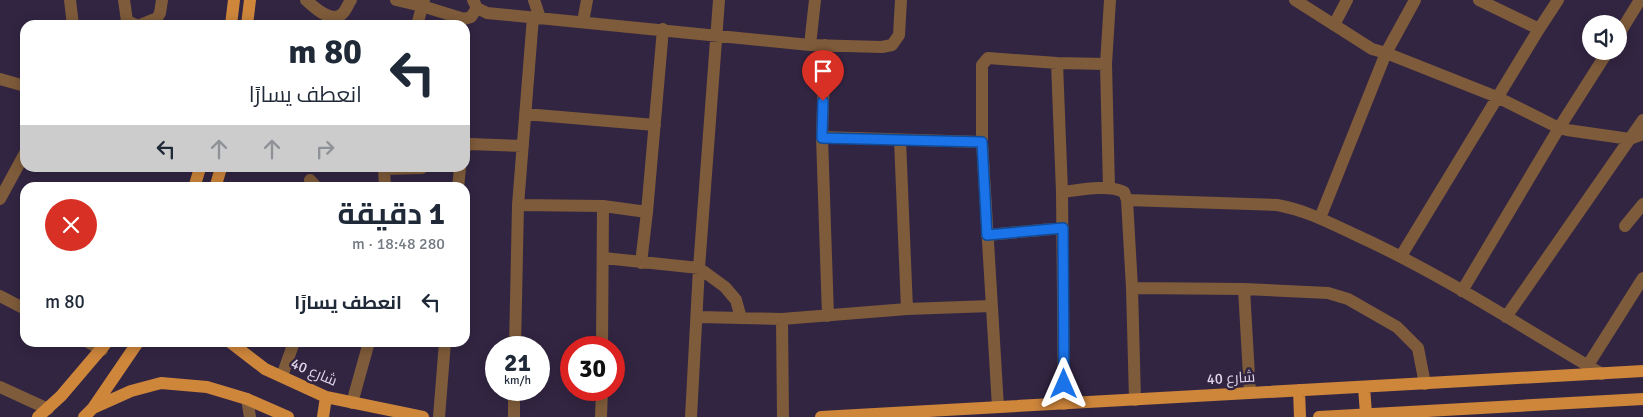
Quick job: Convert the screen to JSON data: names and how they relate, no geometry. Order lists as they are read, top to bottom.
{
  "streets": {
    "main road": ["شارع 40"]
  },
  "page": {
    "turn": ["80 m", "انعطف يسارًا"],
    "heading": ["1 دقيقة", "280 m · 18:48"],
    "list": [
      {
        "name": "انعطف يسارًا",
        "value": "80 m"
      }
    ],
    "speed": "21 km/h",
    "limit": "30"
  }
}
